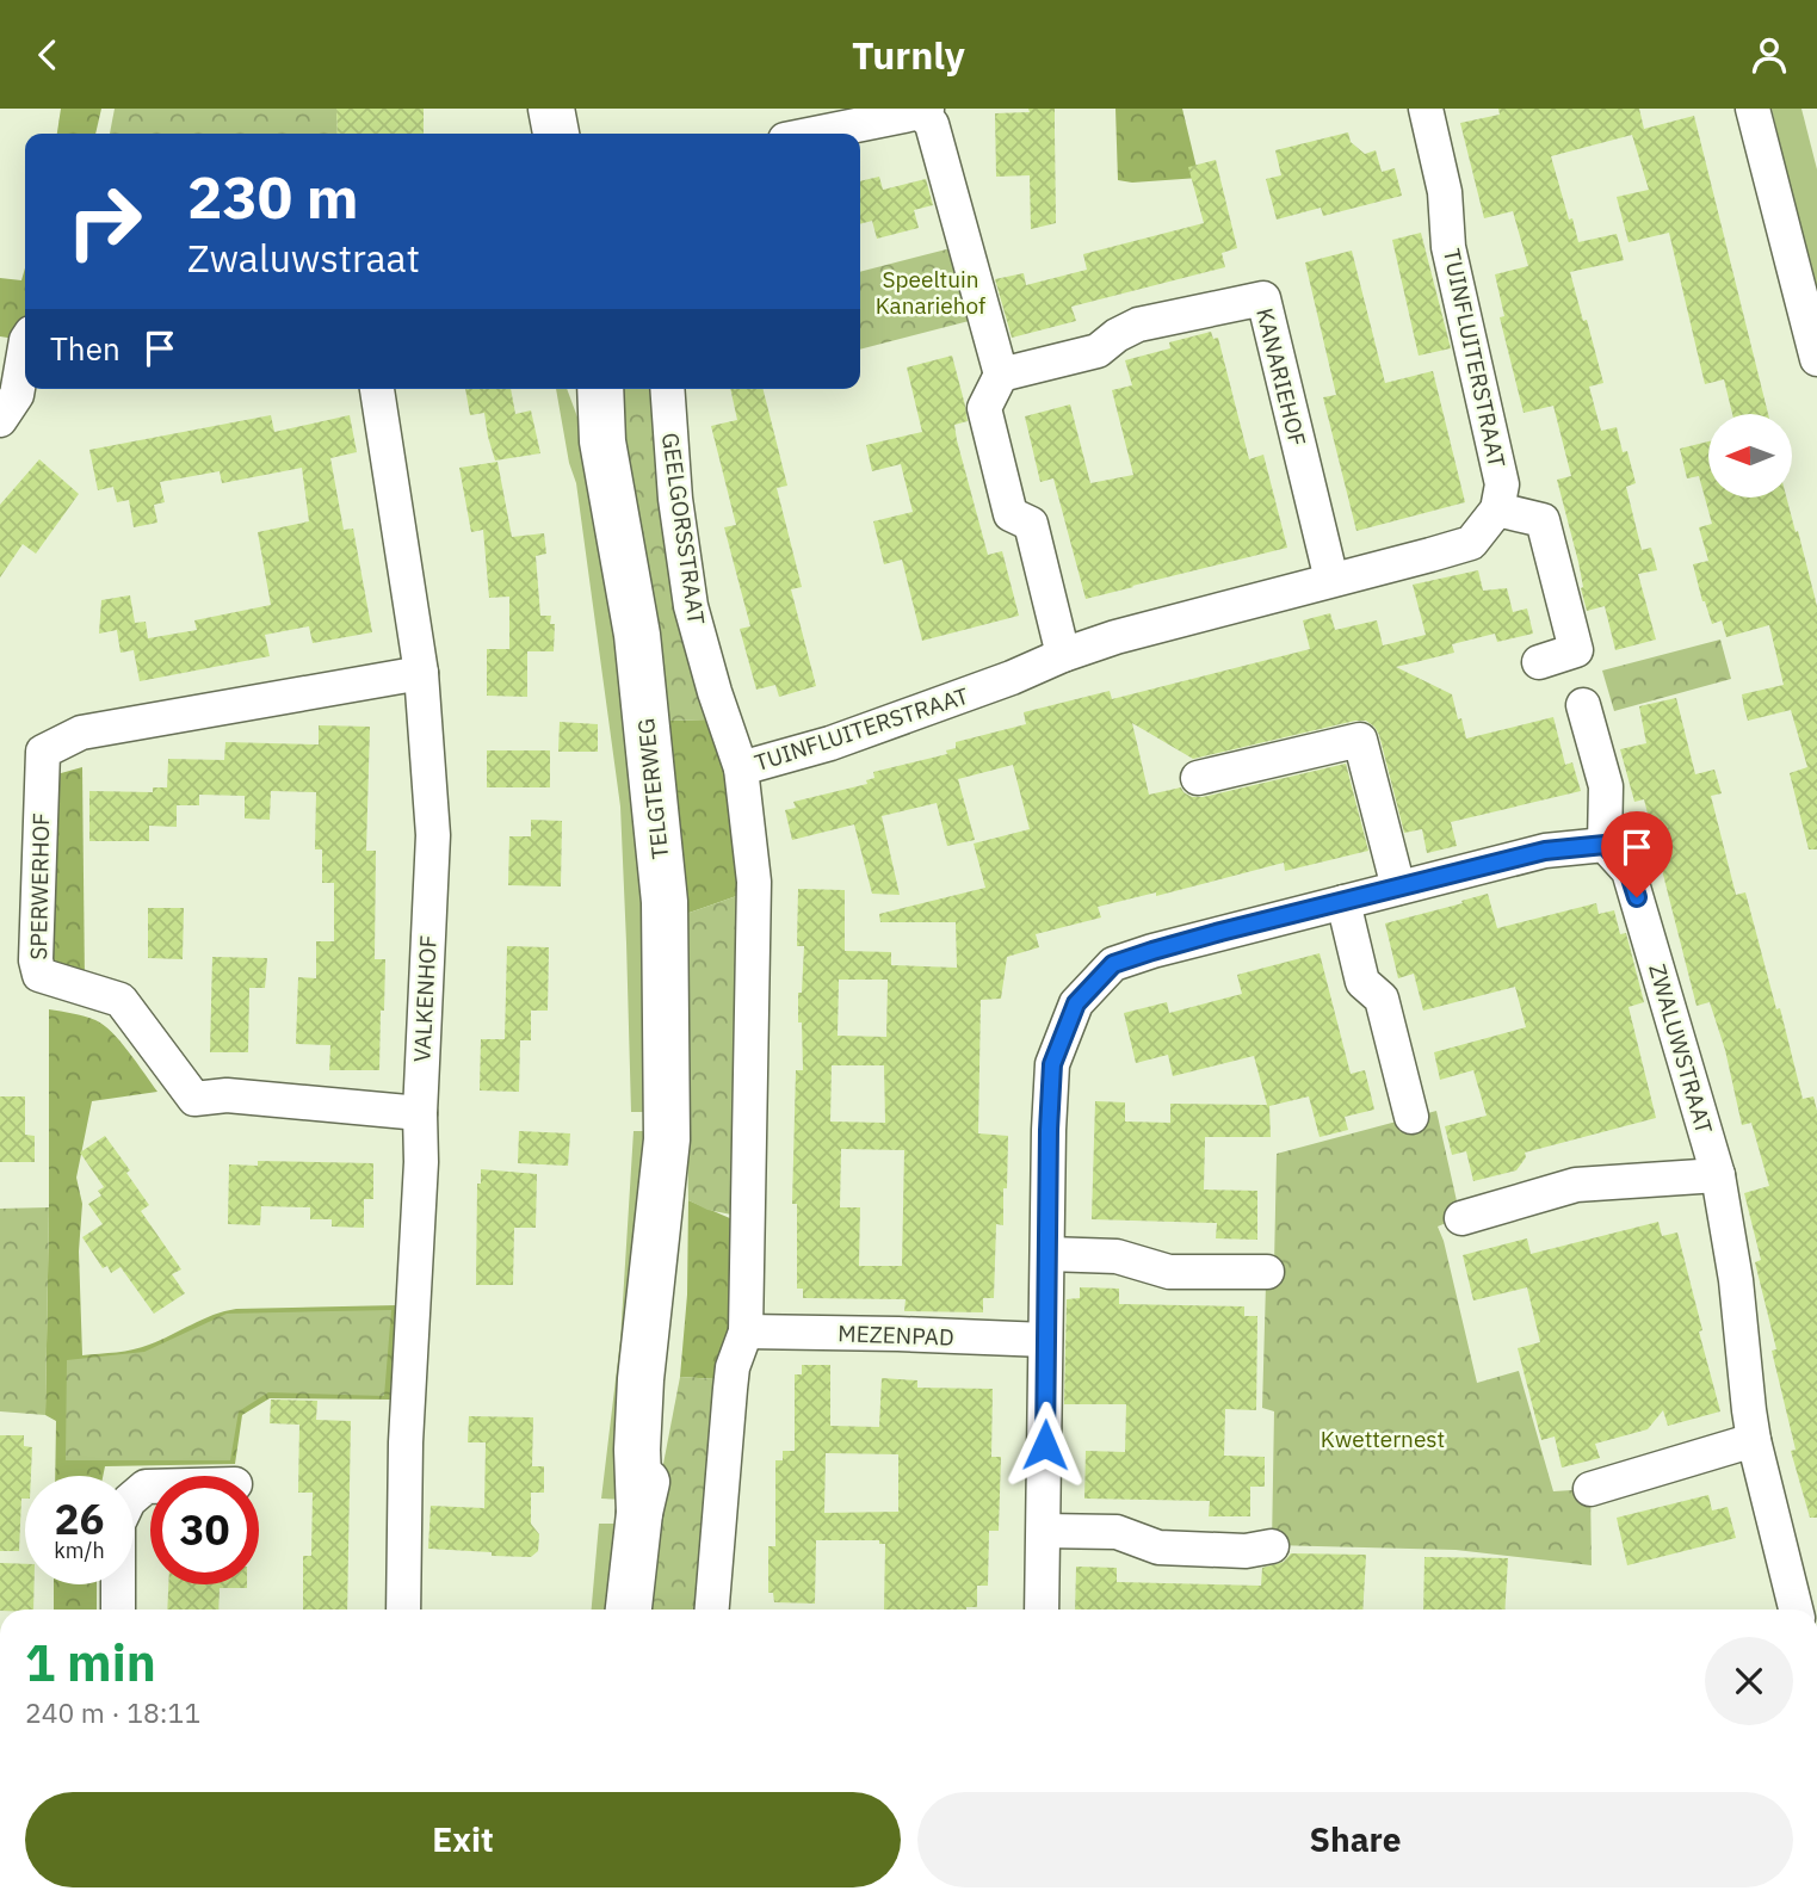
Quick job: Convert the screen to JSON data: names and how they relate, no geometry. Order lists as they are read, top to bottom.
{
  "streets": {
    "street": [
      "TUINFLUITERSTRAAT",
      "KANARIEHOF",
      "GEELGORSSTRAAT",
      "TELGTERWEG",
      "SPERWERHOF",
      "VALKENHOF",
      "ZWALUWSTRAAT",
      "MEZENPAD"
    ]
  },
  "crossings": [
    ["TUINFLUITERSTRAAT", "KANARIEHOF"],
    ["TUINFLUITERSTRAAT", "GEELGORSSTRAAT"],
    ["TUINFLUITERSTRAAT", "MEZENPAD"],
    ["SPERWERHOF", "VALKENHOF"]
  ],
  "parks": ["Speeltuin Kanariehof", "Kwetternest"],
  "north": "left",
  "page": {
    "header": "Turnly",
    "turn": ["230 m", "Zwaluwstraat"],
    "then": "Then",
    "speed": "26 km/h",
    "limit": "30",
    "heading": ["1 min", "240 m · 18:11"],
    "buttons": ["Exit", "Share"]
  }
}
